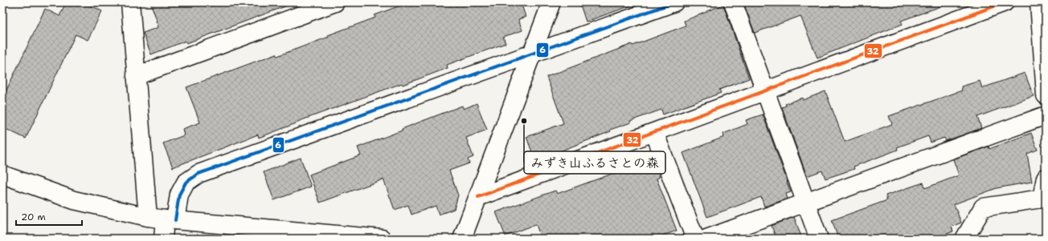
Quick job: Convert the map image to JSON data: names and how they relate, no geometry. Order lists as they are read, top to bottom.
{
  "places": ["みずき山ふるさとの森"],
  "lines": ["transit line 32", "transit line 6"],
  "scale_bar": "20 m"
}
